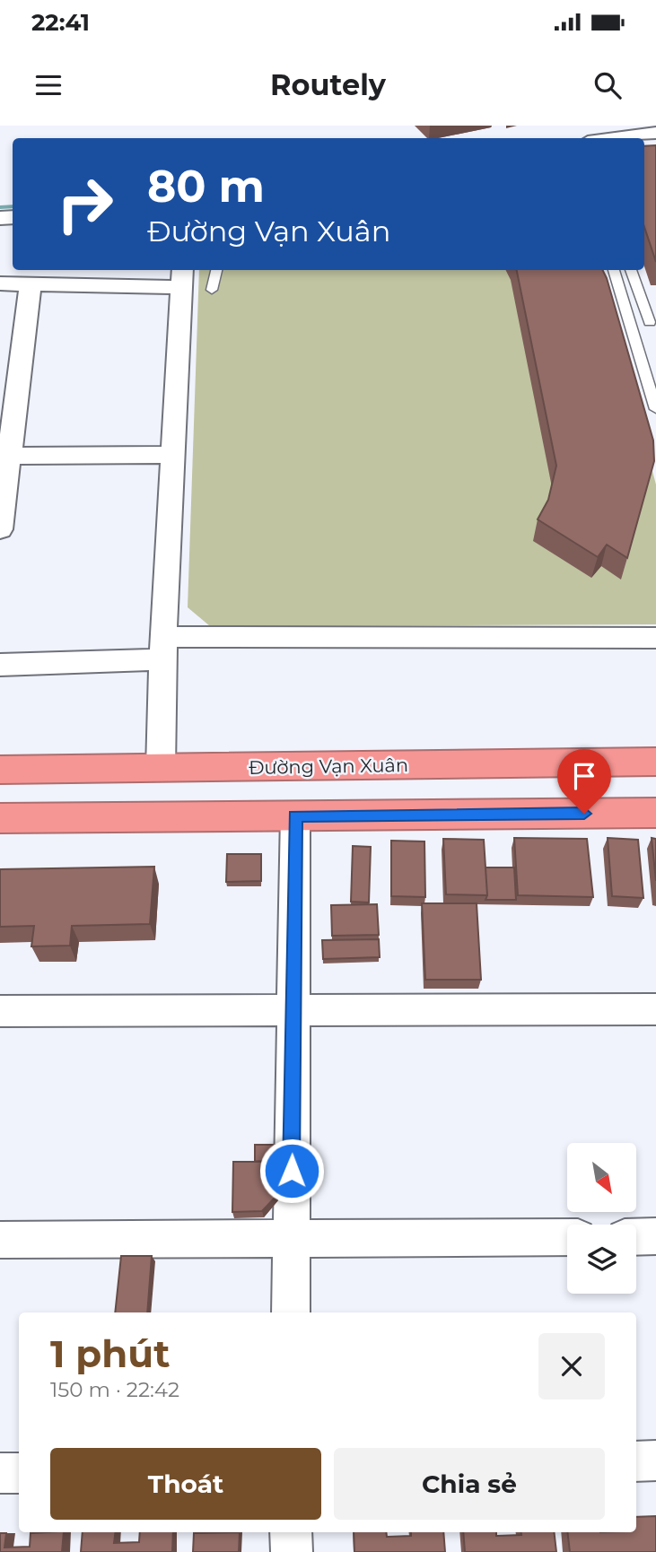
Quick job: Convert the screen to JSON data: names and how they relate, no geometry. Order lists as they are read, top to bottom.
{
  "streets": {
    "highway": ["Đường Vạn Xuân"]
  },
  "north": "bottom right",
  "page": {
    "status": "22:41",
    "header": "Routely",
    "turn": ["80 m", "Đường Vạn Xuân"],
    "heading": ["1 phút", "150 m · 22:42"],
    "buttons": ["Thoát", "Chia sẻ"]
  }
}
